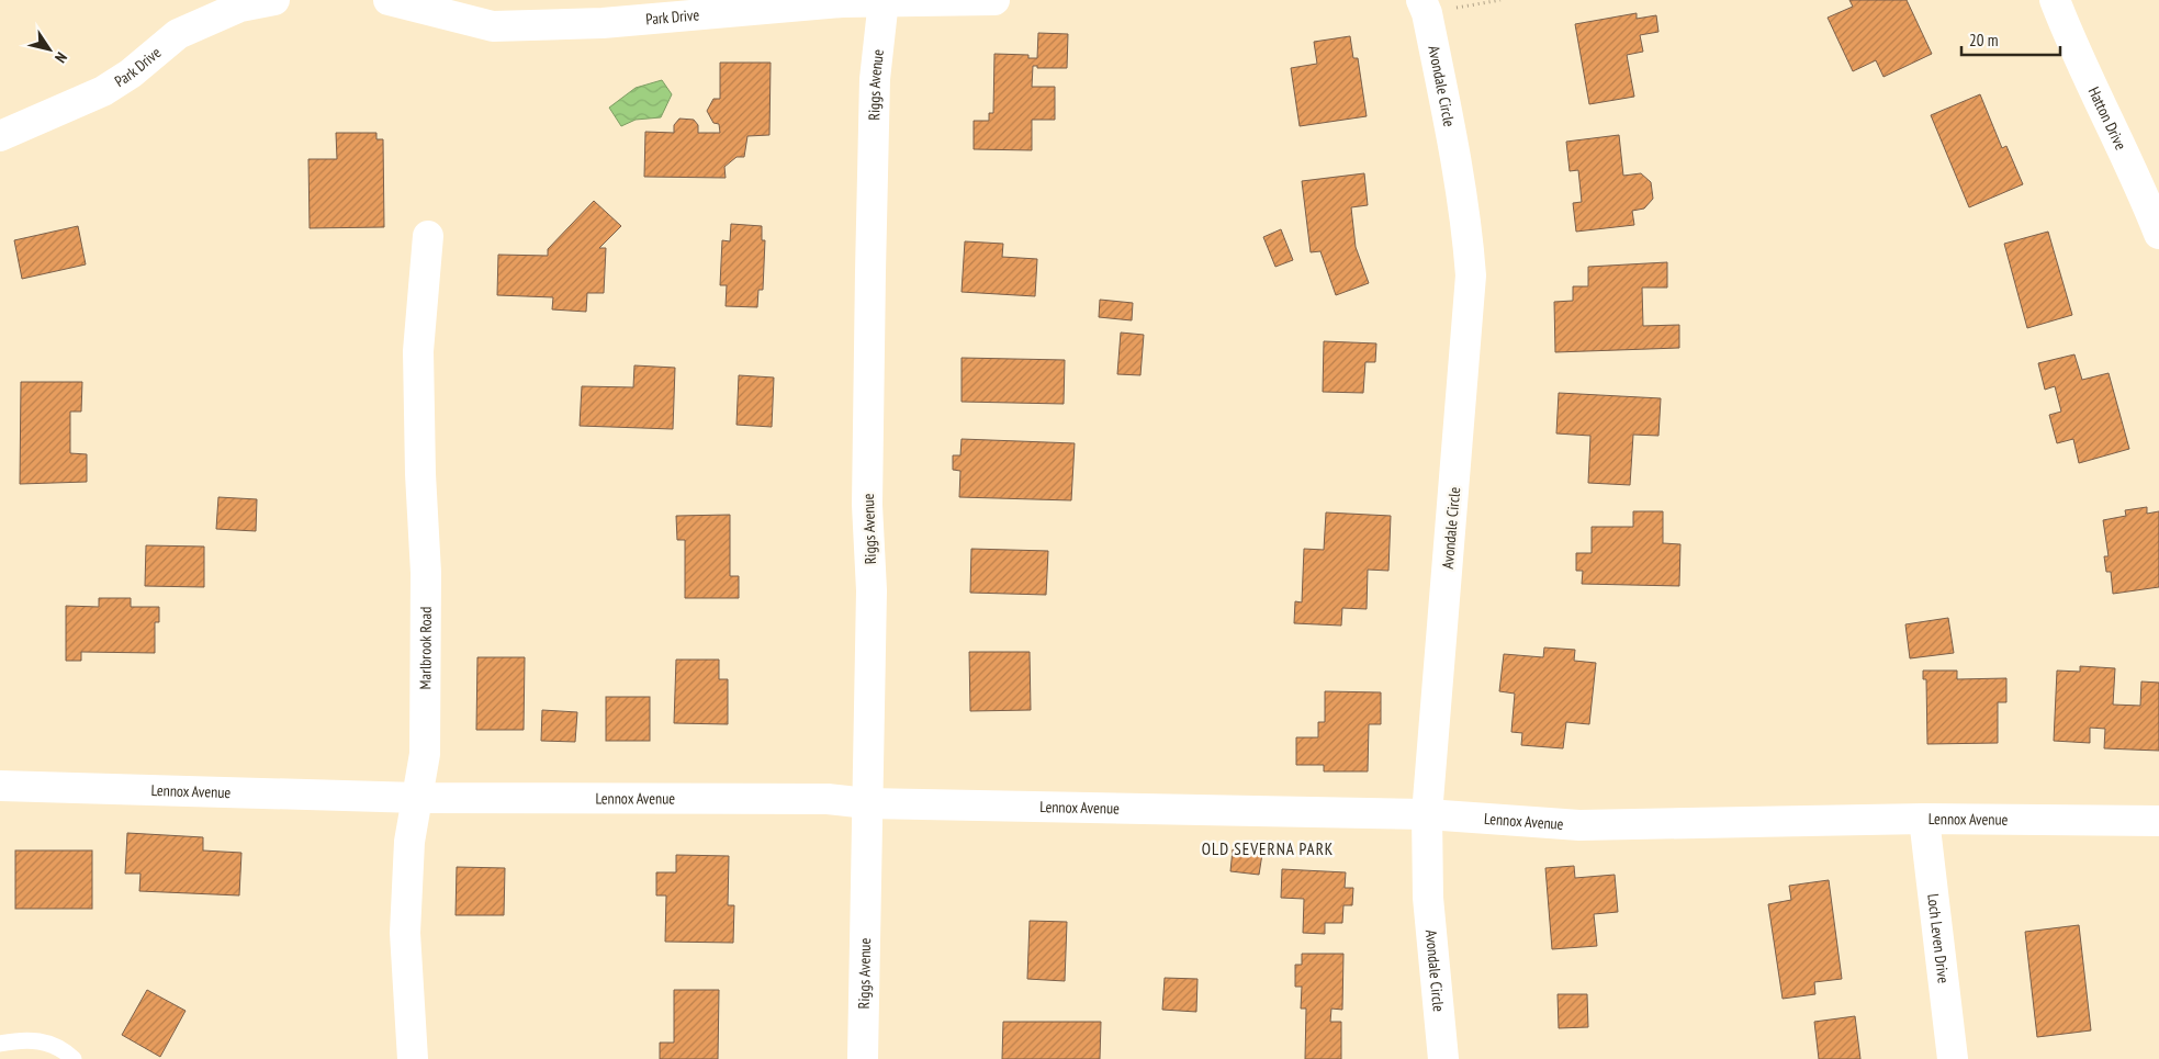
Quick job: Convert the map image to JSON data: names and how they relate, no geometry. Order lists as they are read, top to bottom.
{
  "streets": {
    "street": [
      "Park Drive",
      "Riggs Avenue",
      "Avondale Circle",
      "Hatton Drive",
      "Marlbrook Road",
      "Lennox Avenue",
      "Loch Leven Drive"
    ]
  },
  "crossings": [
    ["Park Drive", "Riggs Avenue"],
    ["Riggs Avenue", "Lennox Avenue"],
    ["Avondale Circle", "Lennox Avenue"],
    ["Marlbrook Road", "Lennox Avenue"],
    ["Lennox Avenue", "Loch Leven Drive"]
  ],
  "districts": ["OLD SEVERNA PARK"],
  "scale_bar": "20 m",
  "north": "bottom right"
}
